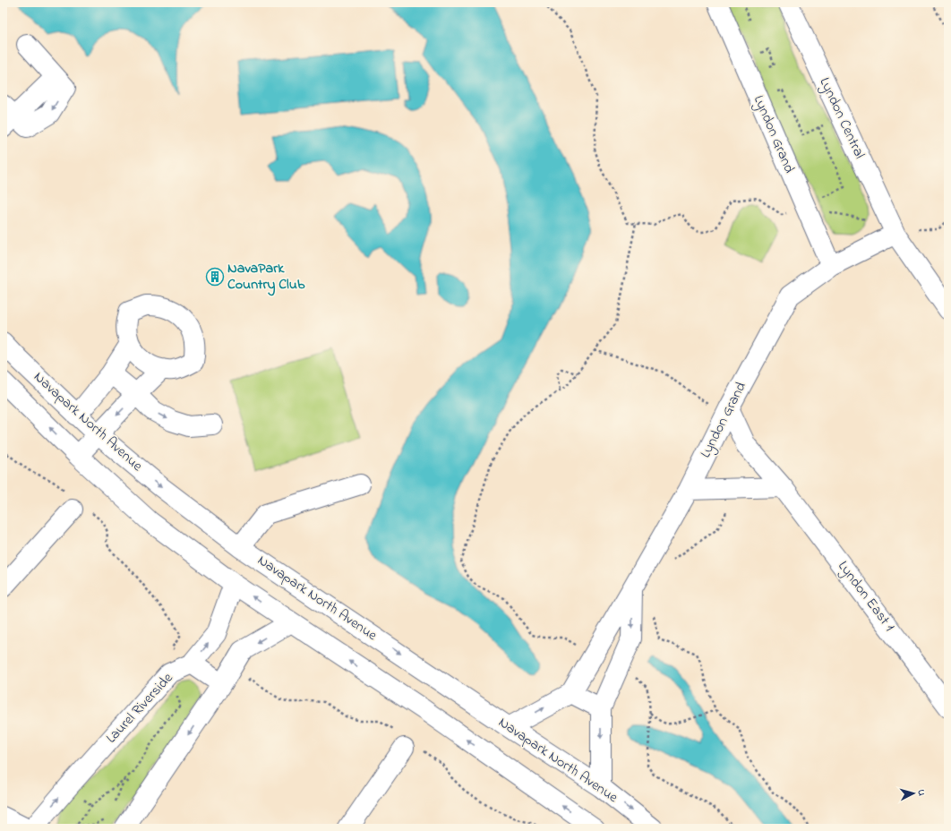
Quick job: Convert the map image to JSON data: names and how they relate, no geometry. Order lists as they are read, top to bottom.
{
  "streets": {
    "street": [
      "Lyndon Central",
      "Lyndon Grand",
      "Navapark North Avenue",
      "Lyndon East 1",
      "Laurel Riverside"
    ]
  },
  "crossings": [
    ["Lyndon Central", "Lyndon Grand"],
    ["Lyndon Grand", "Navapark North Avenue"],
    ["Lyndon Grand", "Lyndon East 1"],
    ["Navapark North Avenue", "Laurel Riverside"]
  ],
  "places": {
    "building": ["NavaPark Country Club"]
  },
  "north": "right"
}
